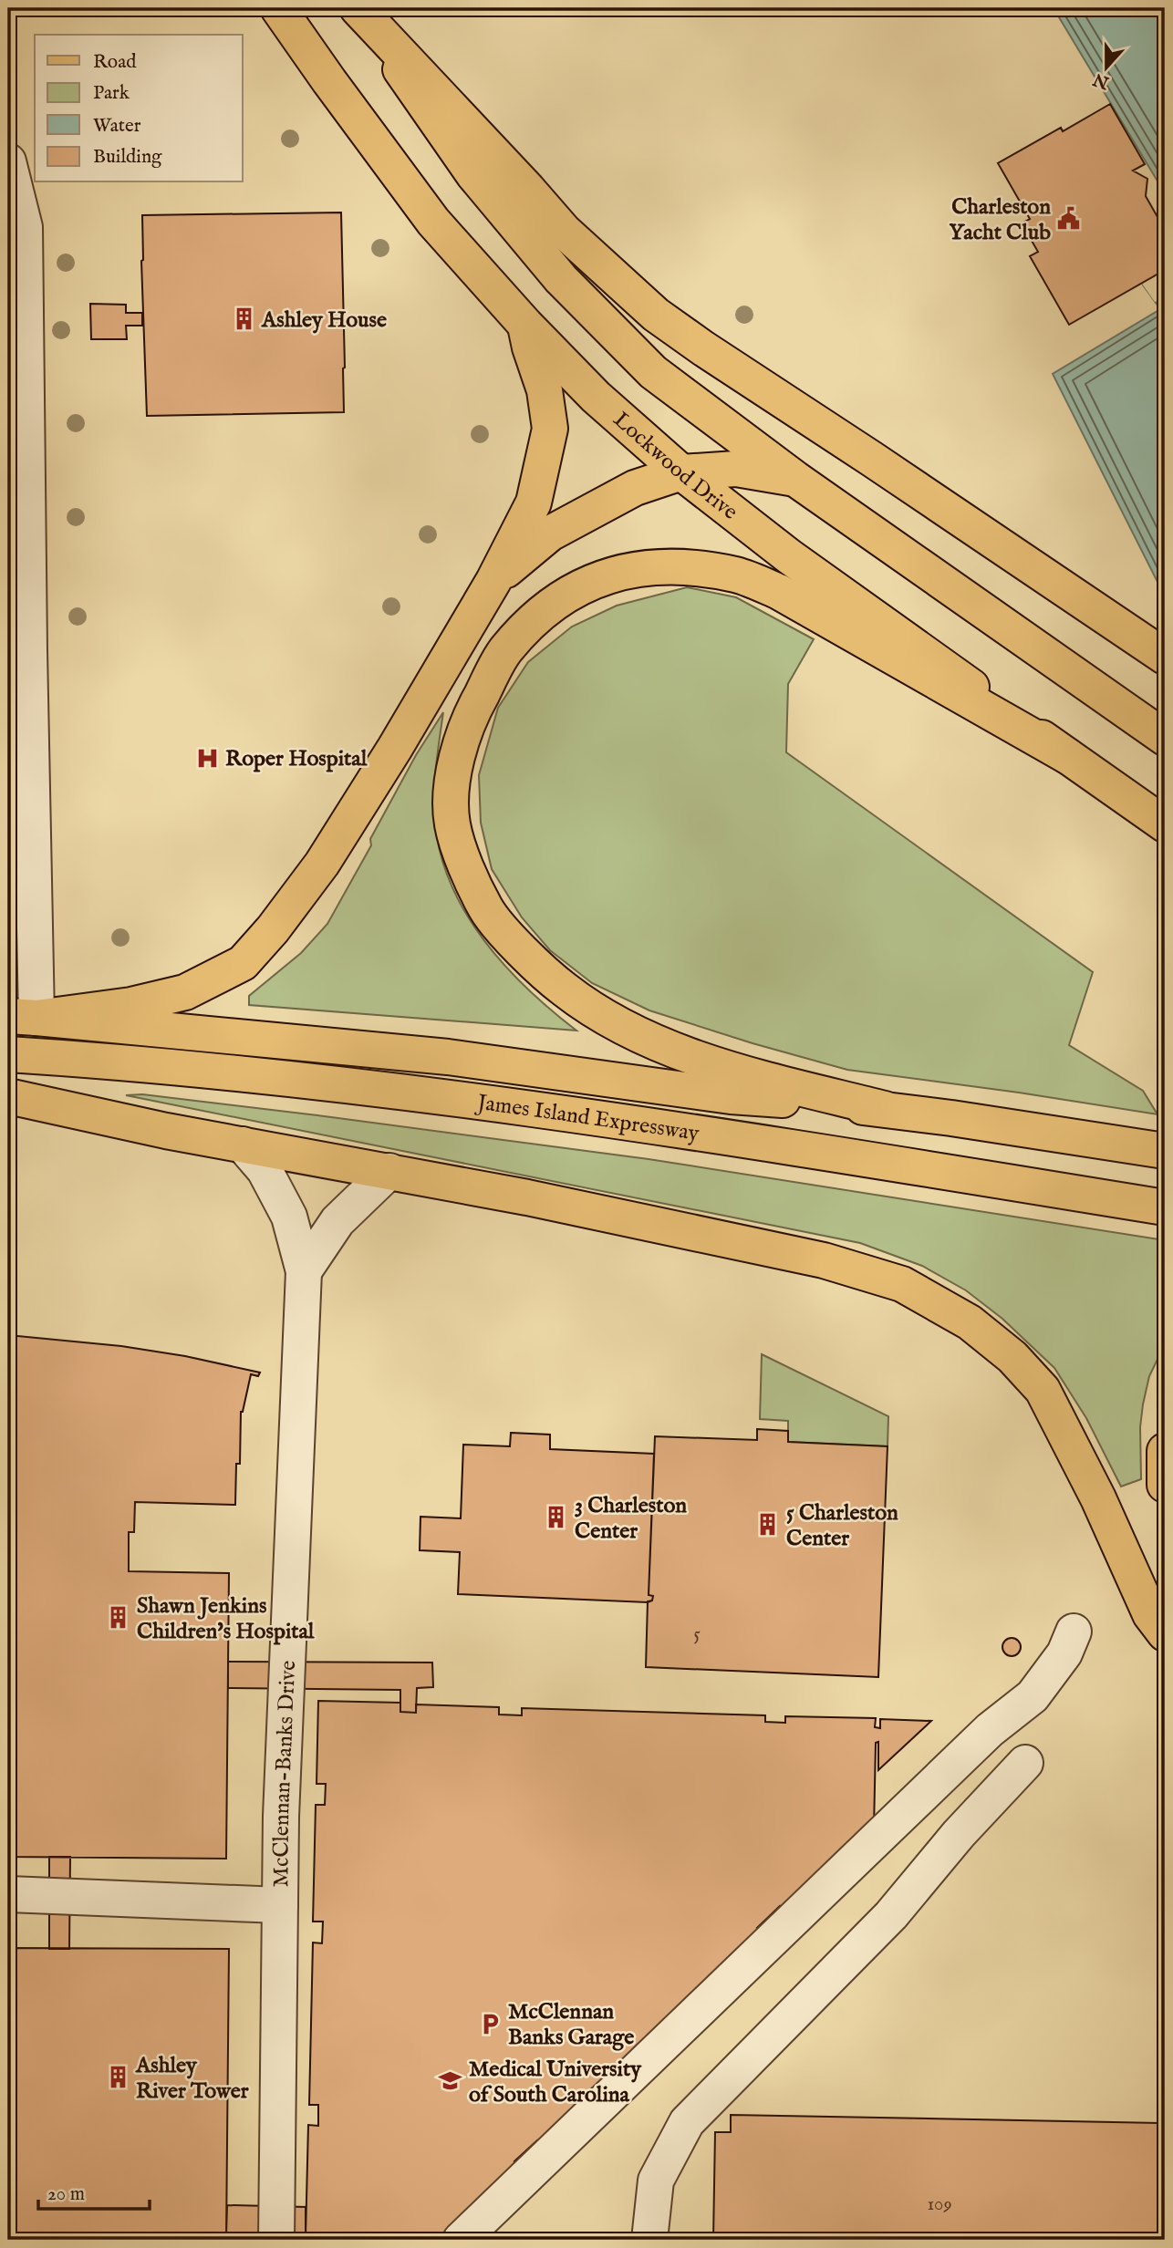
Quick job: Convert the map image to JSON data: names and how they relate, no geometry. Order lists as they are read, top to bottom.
{
  "streets": {
    "main road": ["Lockwood Drive", "James Island Expressway"],
    "street": ["McClennan-Banks Drive"]
  },
  "places": {
    "public building": ["Charleston Yacht Club"],
    "building": [
      "Ashley House",
      "3 Charleston Center",
      "5 Charleston Center",
      "Shawn Jenkins Children's Hospital",
      "Ashley River Tower"
    ],
    "hospital": ["Roper Hospital"],
    "parking": ["McClennan Banks Garage"],
    "school or university": ["Medical University of South Carolina"]
  },
  "house_numbers": ["5", "109"],
  "legend": [
    "Road",
    "Park",
    "Water",
    "Building"
  ],
  "scale_bar": "20 m",
  "north": "bottom"
}
